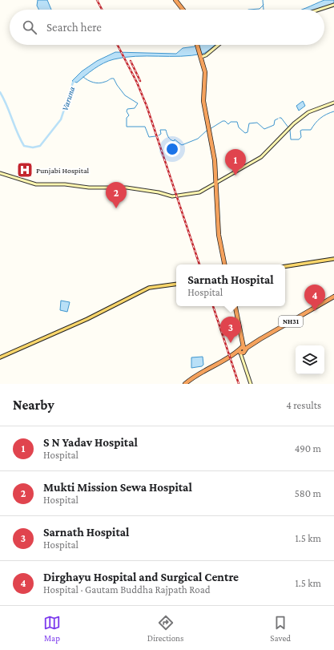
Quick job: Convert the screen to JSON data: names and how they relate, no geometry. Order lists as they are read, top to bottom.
{
  "streets": {
    "highway": ["NH31"]
  },
  "water": ["Varuna"],
  "places": {
    "hospital": ["Punjabi Hospital"]
  },
  "page": {
    "search": "Search here",
    "pins": [
      "1",
      "2",
      "4",
      "3"
    ],
    "popup": ["Sarnath Hospital", "Hospital"],
    "heading": ["Nearby", "4 results"],
    "list": [
      {
        "mark": "1",
        "name": "S N Yadav Hospital",
        "note": "Hospital",
        "value": "490 m"
      },
      {
        "mark": "2",
        "name": "Mukti Mission Sewa Hospital",
        "note": "Hospital",
        "value": "580 m"
      },
      {
        "mark": "3",
        "name": "Sarnath Hospital",
        "note": "Hospital",
        "value": "1.5 km"
      },
      {
        "mark": "4",
        "name": "Dirghayu Hospital and Surgical Centre",
        "note": "Hospital · Gautam Buddha Rajpath Road",
        "value": "1.5 km"
      }
    ],
    "nav": ["Map", "Directions", "Saved"]
  }
}
